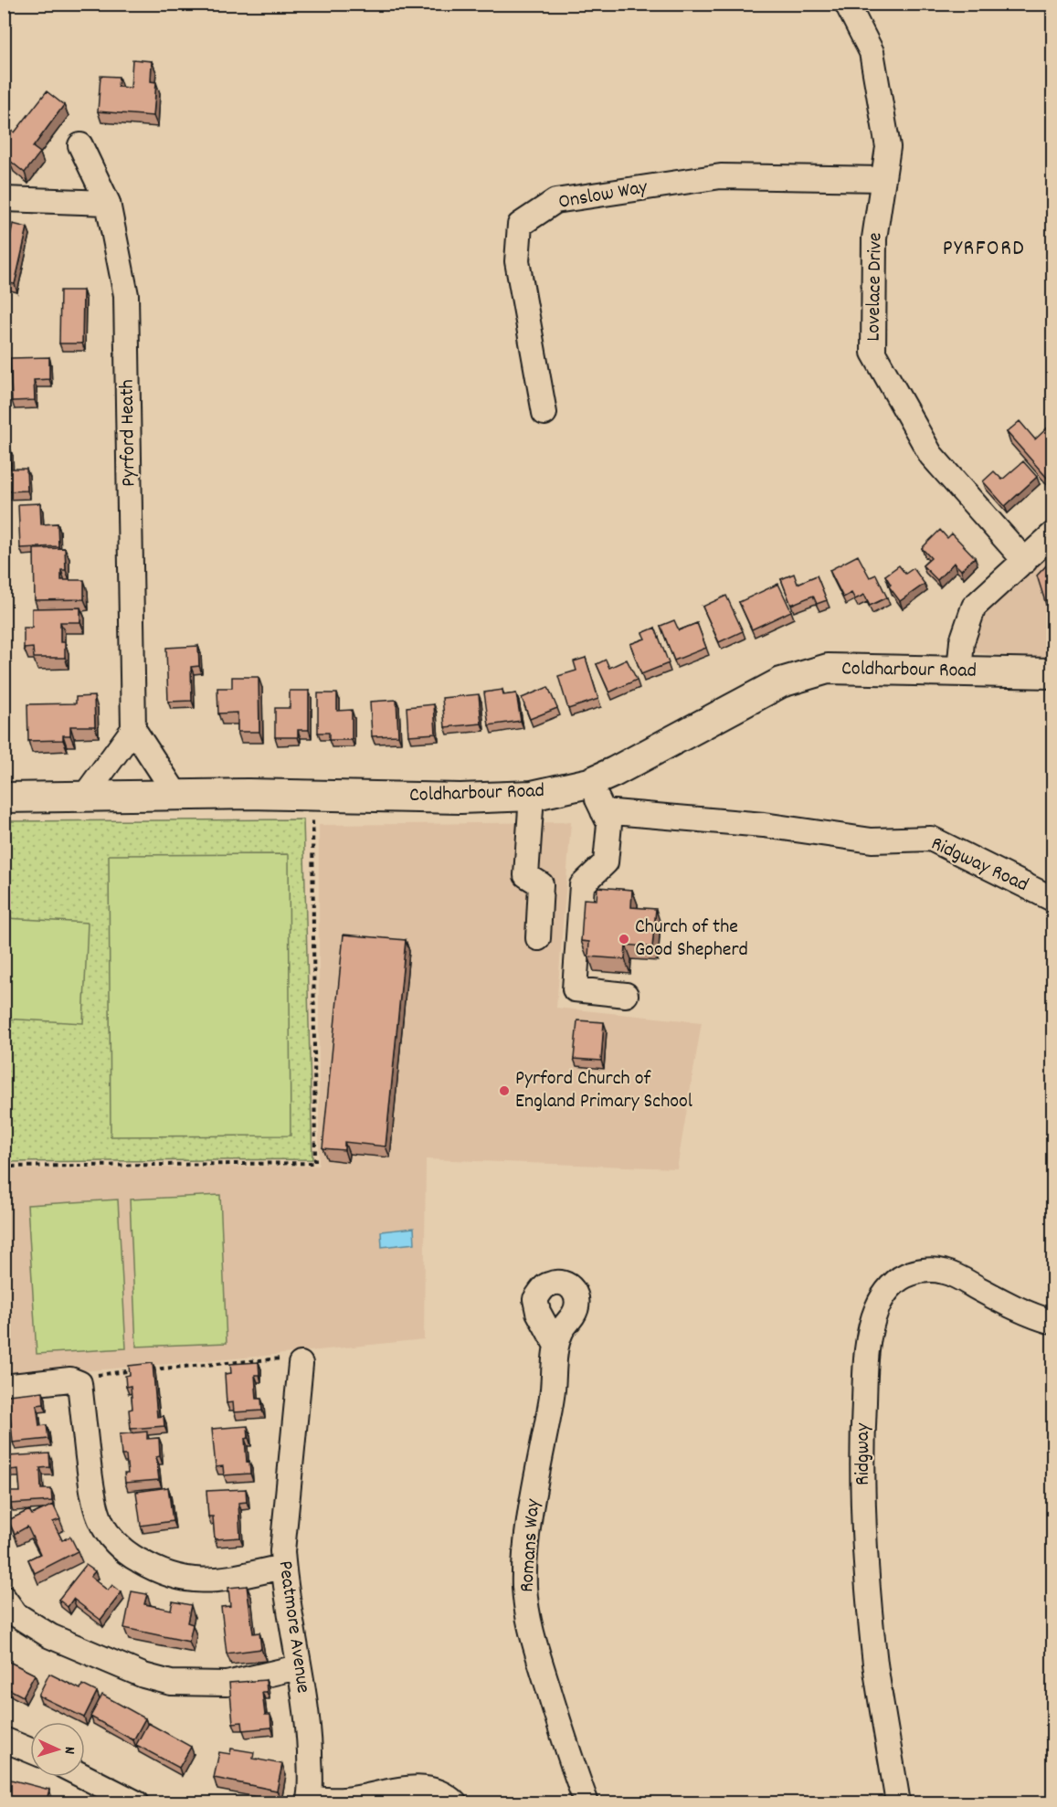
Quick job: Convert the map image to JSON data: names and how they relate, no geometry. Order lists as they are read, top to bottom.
{
  "streets": {
    "main road": ["Coldharbour Road"],
    "street": [
      "Onslow Way",
      "Lovelace Drive",
      "Pyrford Heath",
      "Ridgway Road",
      "Ridgway",
      "Romans Way",
      "Peatmore Avenue"
    ]
  },
  "crossings": [
    ["Onslow Way", "Lovelace Drive"]
  ],
  "districts": ["PYRFORD"],
  "places": ["Church of the Good Shepherd", "Pyrford Church of England Primary School"],
  "north": "right"
}
